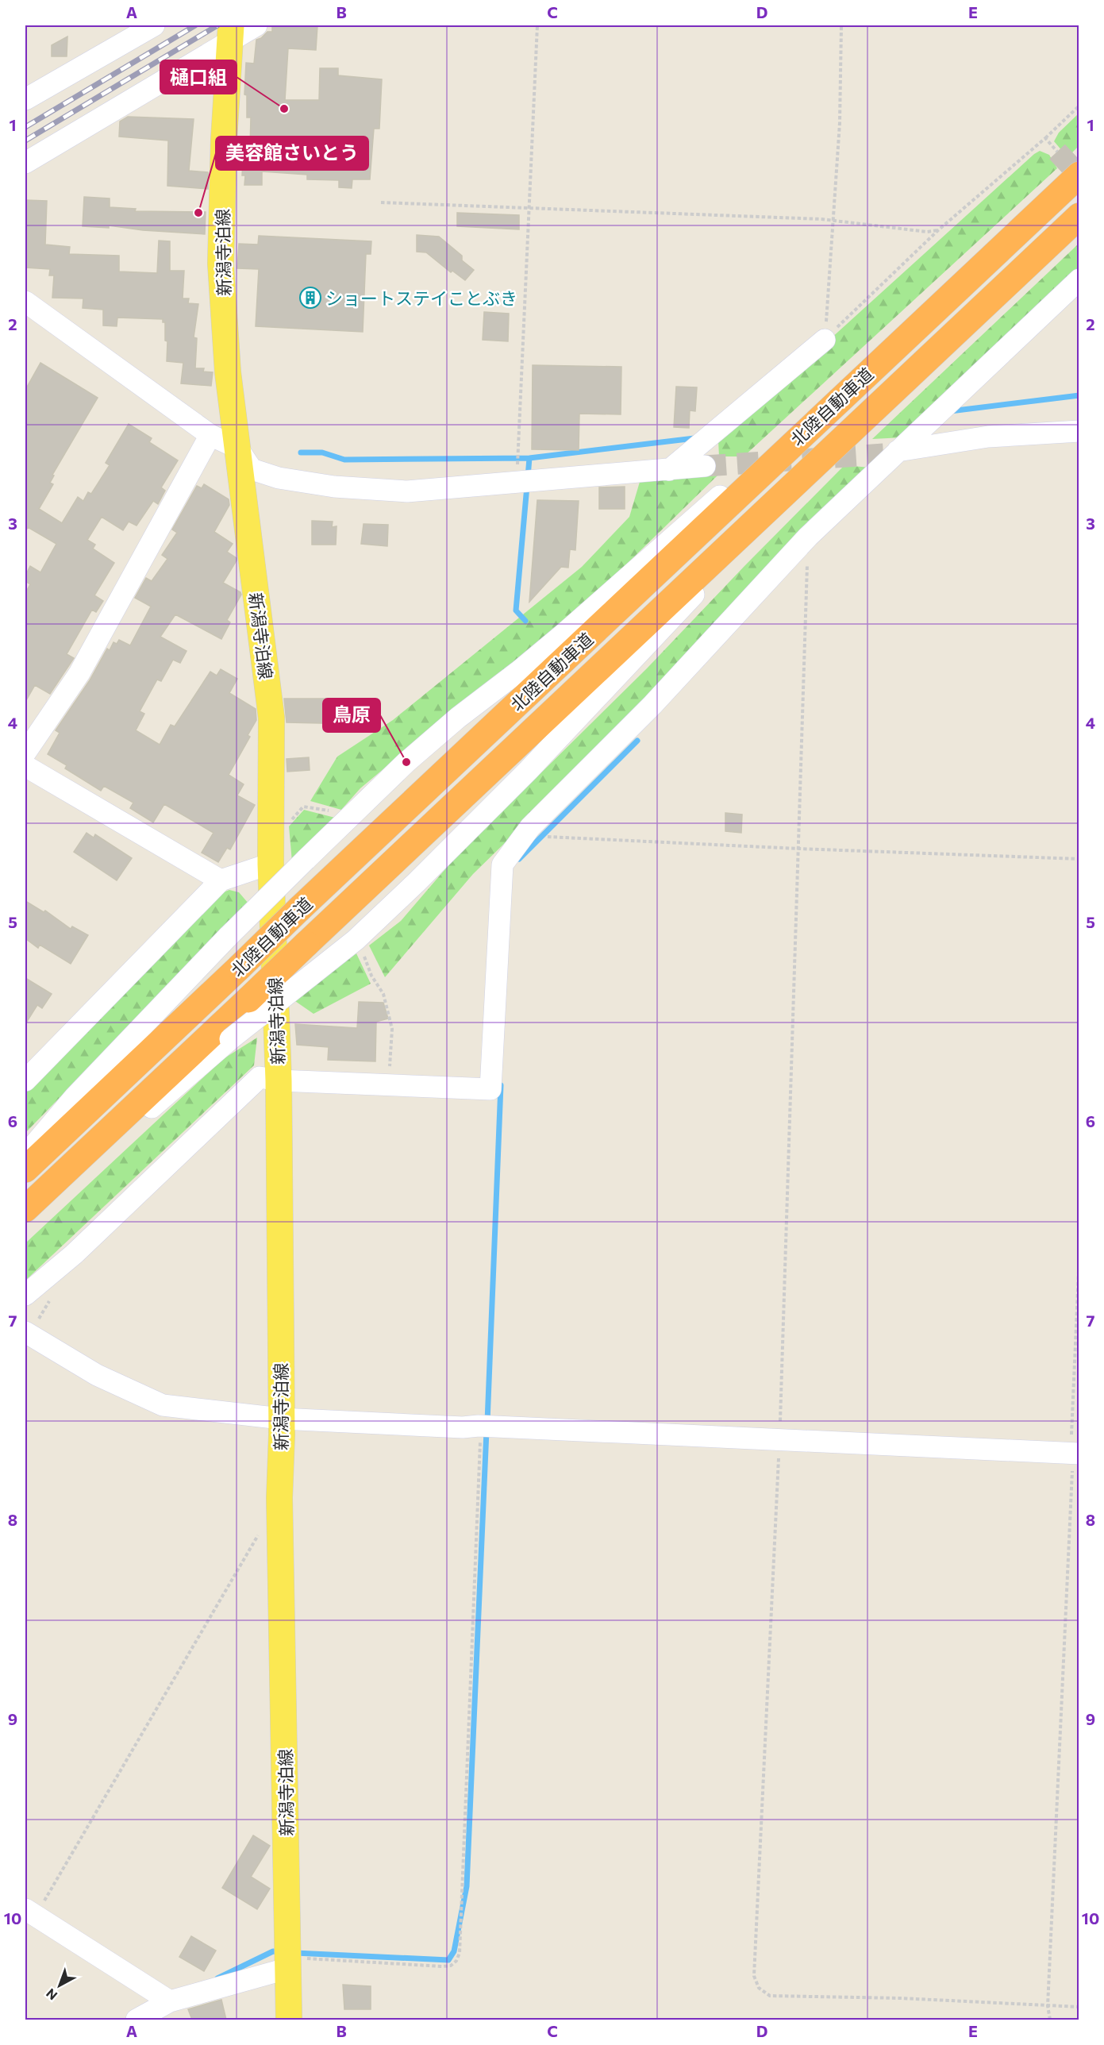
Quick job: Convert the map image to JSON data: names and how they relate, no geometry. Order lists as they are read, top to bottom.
{
  "streets": {
    "highway": ["北陸自動車道"],
    "main road": ["新潟寺泊線"]
  },
  "places": {
    "other": ["樋口組", "美容館さいとう", "鳥原"],
    "building": ["ショートステイことぶき"]
  },
  "north": "bottom left",
  "grid": {
    "columns": [
      "A",
      "B",
      "C",
      "D",
      "E"
    ],
    "rows": [
      "1",
      "2",
      "3",
      "4",
      "5",
      "6",
      "7",
      "8",
      "9",
      "10"
    ]
  }
}
